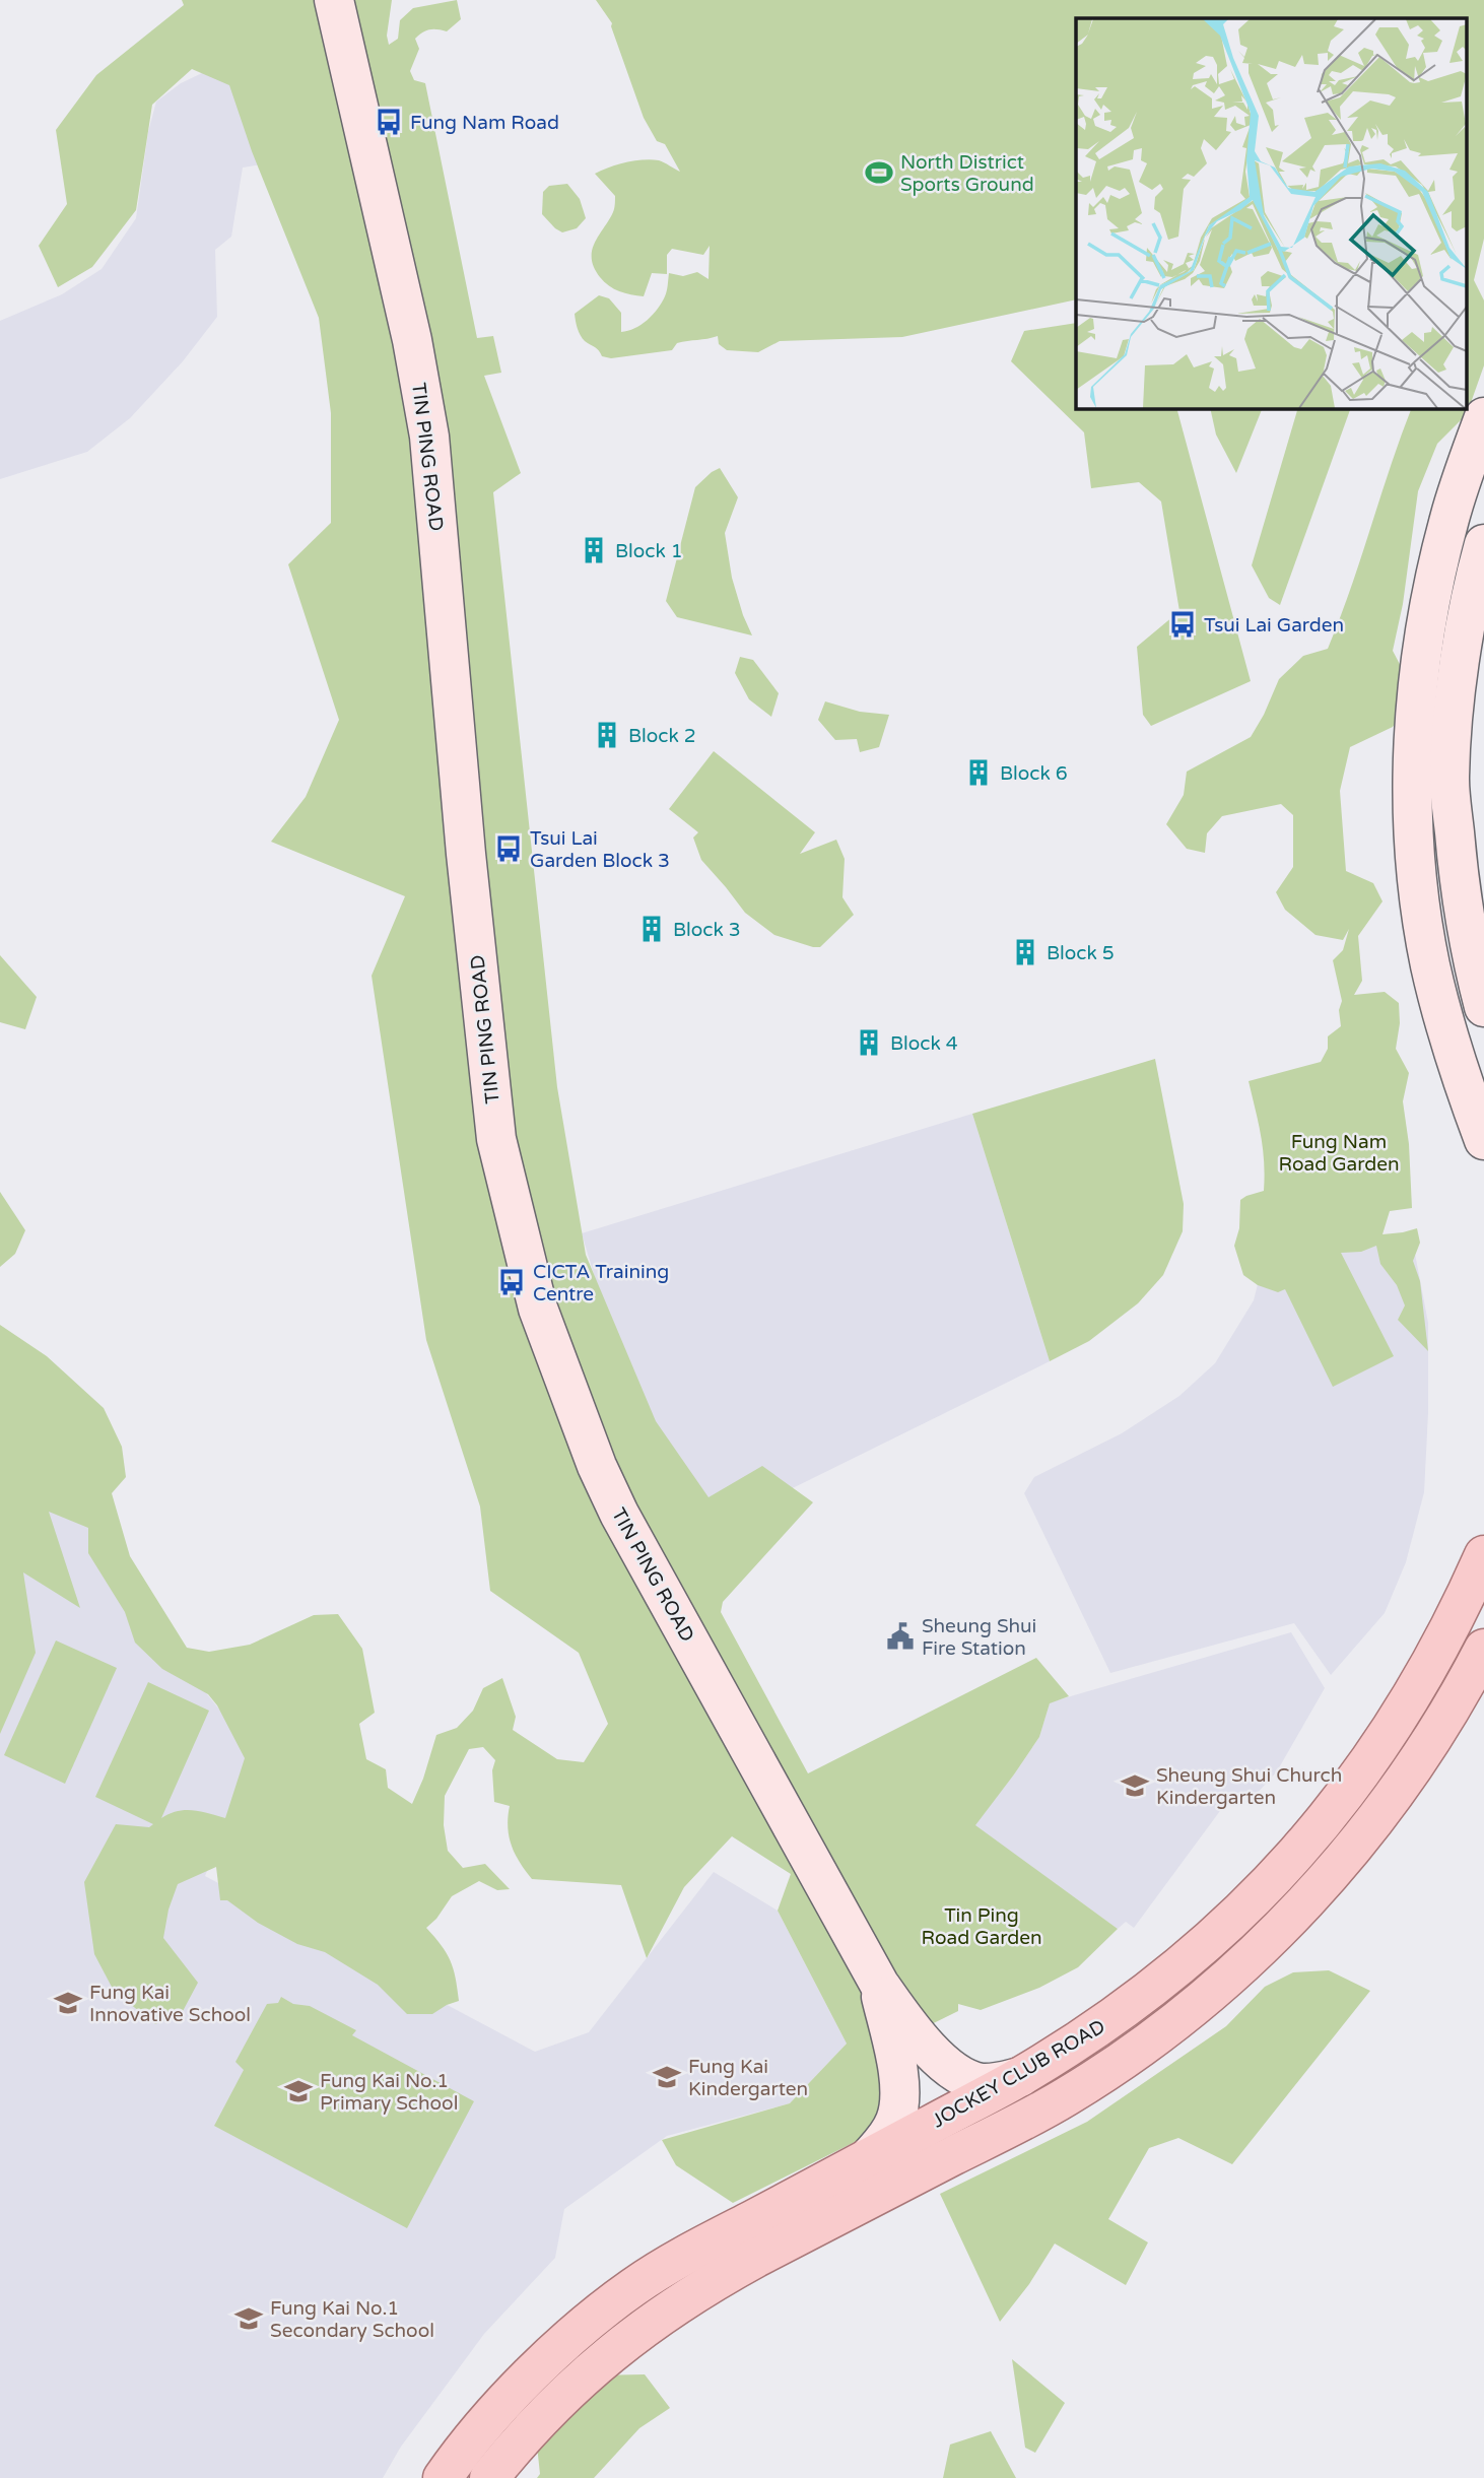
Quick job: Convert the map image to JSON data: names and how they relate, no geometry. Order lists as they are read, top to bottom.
{
  "streets": {
    "main road": ["JOCKEY CLUB ROAD"],
    "street": ["TIN PING ROAD"]
  },
  "crossings": [
    ["TIN PING ROAD", "JOCKEY CLUB ROAD"]
  ],
  "parks": ["Fung Nam Road Garden", "Tin Ping Road Garden"],
  "places": {
    "bus stop": [
      "Fung Nam Road",
      "Tsui Lai Garden",
      "Tsui Lai Garden Block 3",
      "CICTA Training Centre"
    ],
    "sports": ["North District Sports Ground"],
    "building": [
      "Block 1",
      "Block 2",
      "Block 6",
      "Block 3",
      "Block 5",
      "Block 4"
    ],
    "public building": ["Sheung Shui Fire Station"],
    "school or university": [
      "Sheung Shui Church Kindergarten",
      "Fung Kai Innovative School",
      "Fung Kai Kindergarten",
      "Fung Kai No.1 Primary School",
      "Fung Kai No.1 Secondary School"
    ]
  }
}
